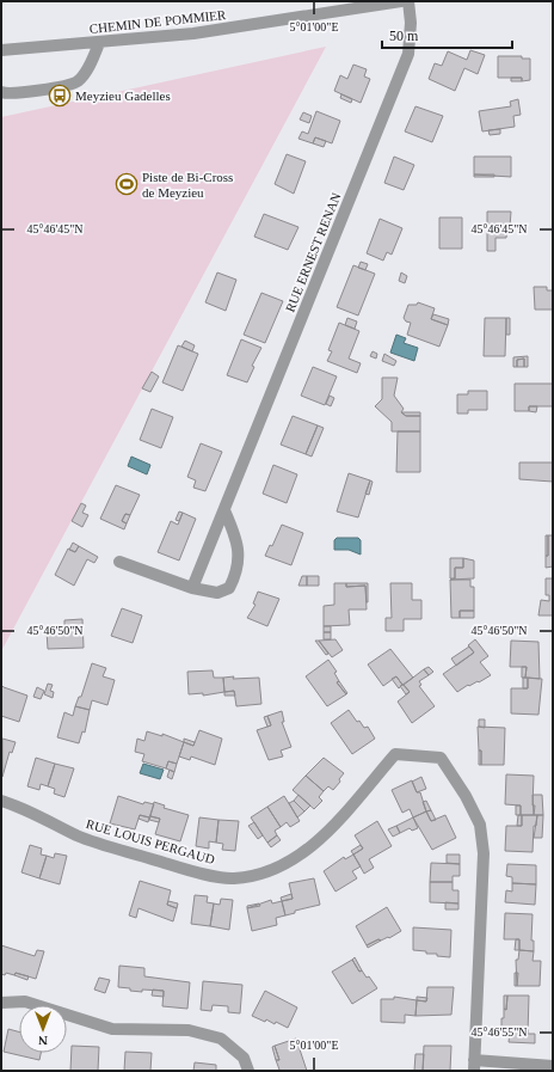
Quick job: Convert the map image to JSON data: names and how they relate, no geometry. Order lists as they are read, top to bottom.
{
  "streets": {
    "street": ["CHEMIN DE POMMIER", "RUE ERNEST RENAN", "RUE LOUIS PERGAUD"]
  },
  "places": {
    "bus stop": ["Meyzieu Gadelles"],
    "sports": ["Piste de Bi-Cross de Meyzieu"]
  },
  "scale_bar": "50 m",
  "north": "bottom",
  "coordinates": [
    "5°01'00\"E",
    "45°46'45\"N",
    "45°46'50\"N",
    "45°46'55\"N"
  ]
}
